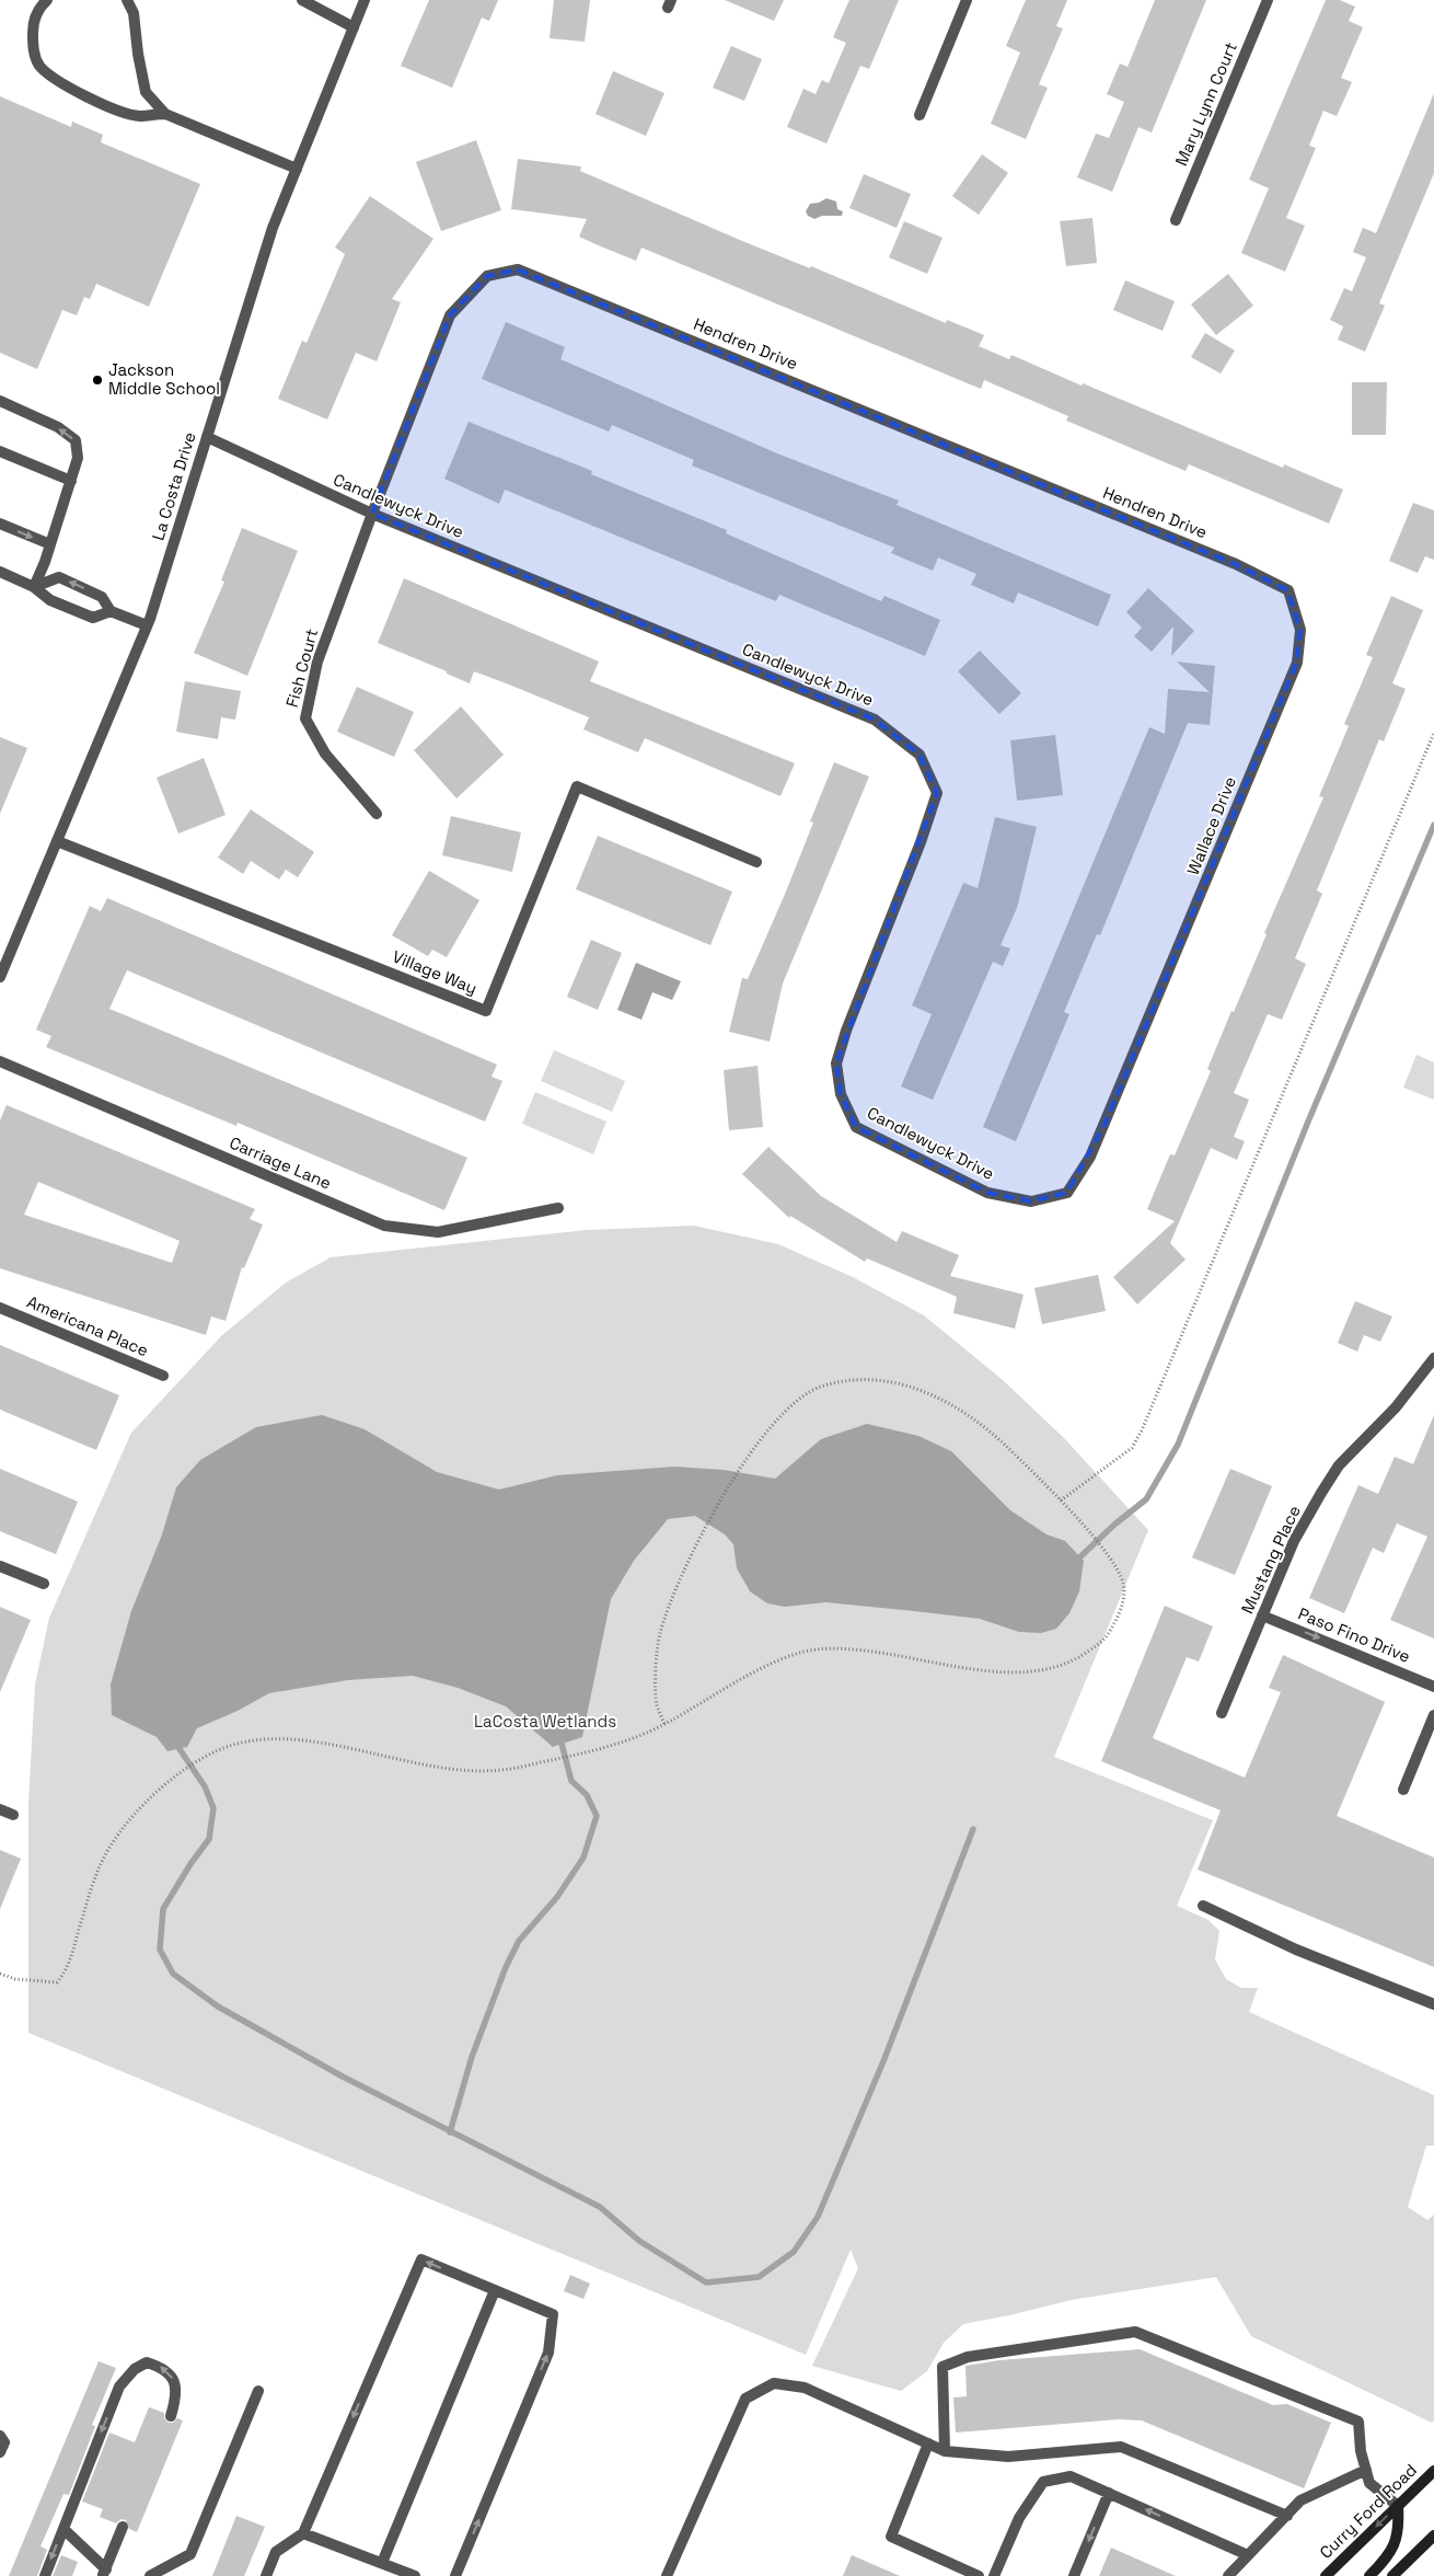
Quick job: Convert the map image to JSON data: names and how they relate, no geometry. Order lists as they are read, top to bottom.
{
  "streets": {
    "main road": ["Curry Ford Road"],
    "street": [
      "Mary Lynn Court",
      "Hendren Drive",
      "La Costa Drive",
      "Candlewyck Drive",
      "Fish Court",
      "Wallace Drive",
      "Village Way",
      "Carriage Lane",
      "Americana Place",
      "Mustang Place",
      "Paso Fino Drive"
    ]
  },
  "crossings": [
    ["Hendren Drive", "Candlewyck Drive"],
    ["Hendren Drive", "Fish Court"],
    ["Hendren Drive", "Wallace Drive"],
    ["La Costa Drive", "Candlewyck Drive"],
    ["La Costa Drive", "Village Way"],
    ["Candlewyck Drive", "Fish Court"],
    ["Candlewyck Drive", "Wallace Drive"],
    ["Mustang Place", "Paso Fino Drive"]
  ],
  "one_way": ["Paso Fino Drive"],
  "parks": ["LaCosta Wetlands"],
  "places": ["Jackson Middle School"]
}
